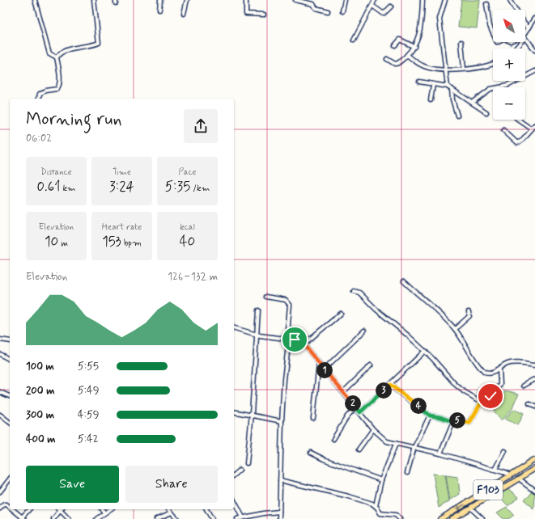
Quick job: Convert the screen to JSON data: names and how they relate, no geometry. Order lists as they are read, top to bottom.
{
  "streets": {
    "main road": ["F103"]
  },
  "north": "top left",
  "page": {
    "map_buttons": ["+", "−"],
    "heading": ["Morning run", "06:02"],
    "stats": [
      ["Distance", "0.61 km"],
      ["Time", "3:24"],
      ["Pace", "5:35 /km"],
      ["Elevation", "10 m"],
      ["Heart rate", "153 bpm"],
      ["kcal", "40"]
    ],
    "chart": ["Elevation", "126–132 m"],
    "list": [
      {
        "name": "100 m",
        "note": "5:55"
      },
      {
        "name": "200 m",
        "note": "5:49"
      },
      {
        "name": "300 m",
        "note": "4:59"
      },
      {
        "name": "400 m",
        "note": "5:42"
      }
    ],
    "pins": [
      "1",
      "3",
      "2",
      "4",
      "5"
    ],
    "buttons": ["Save", "Share"]
  }
}
